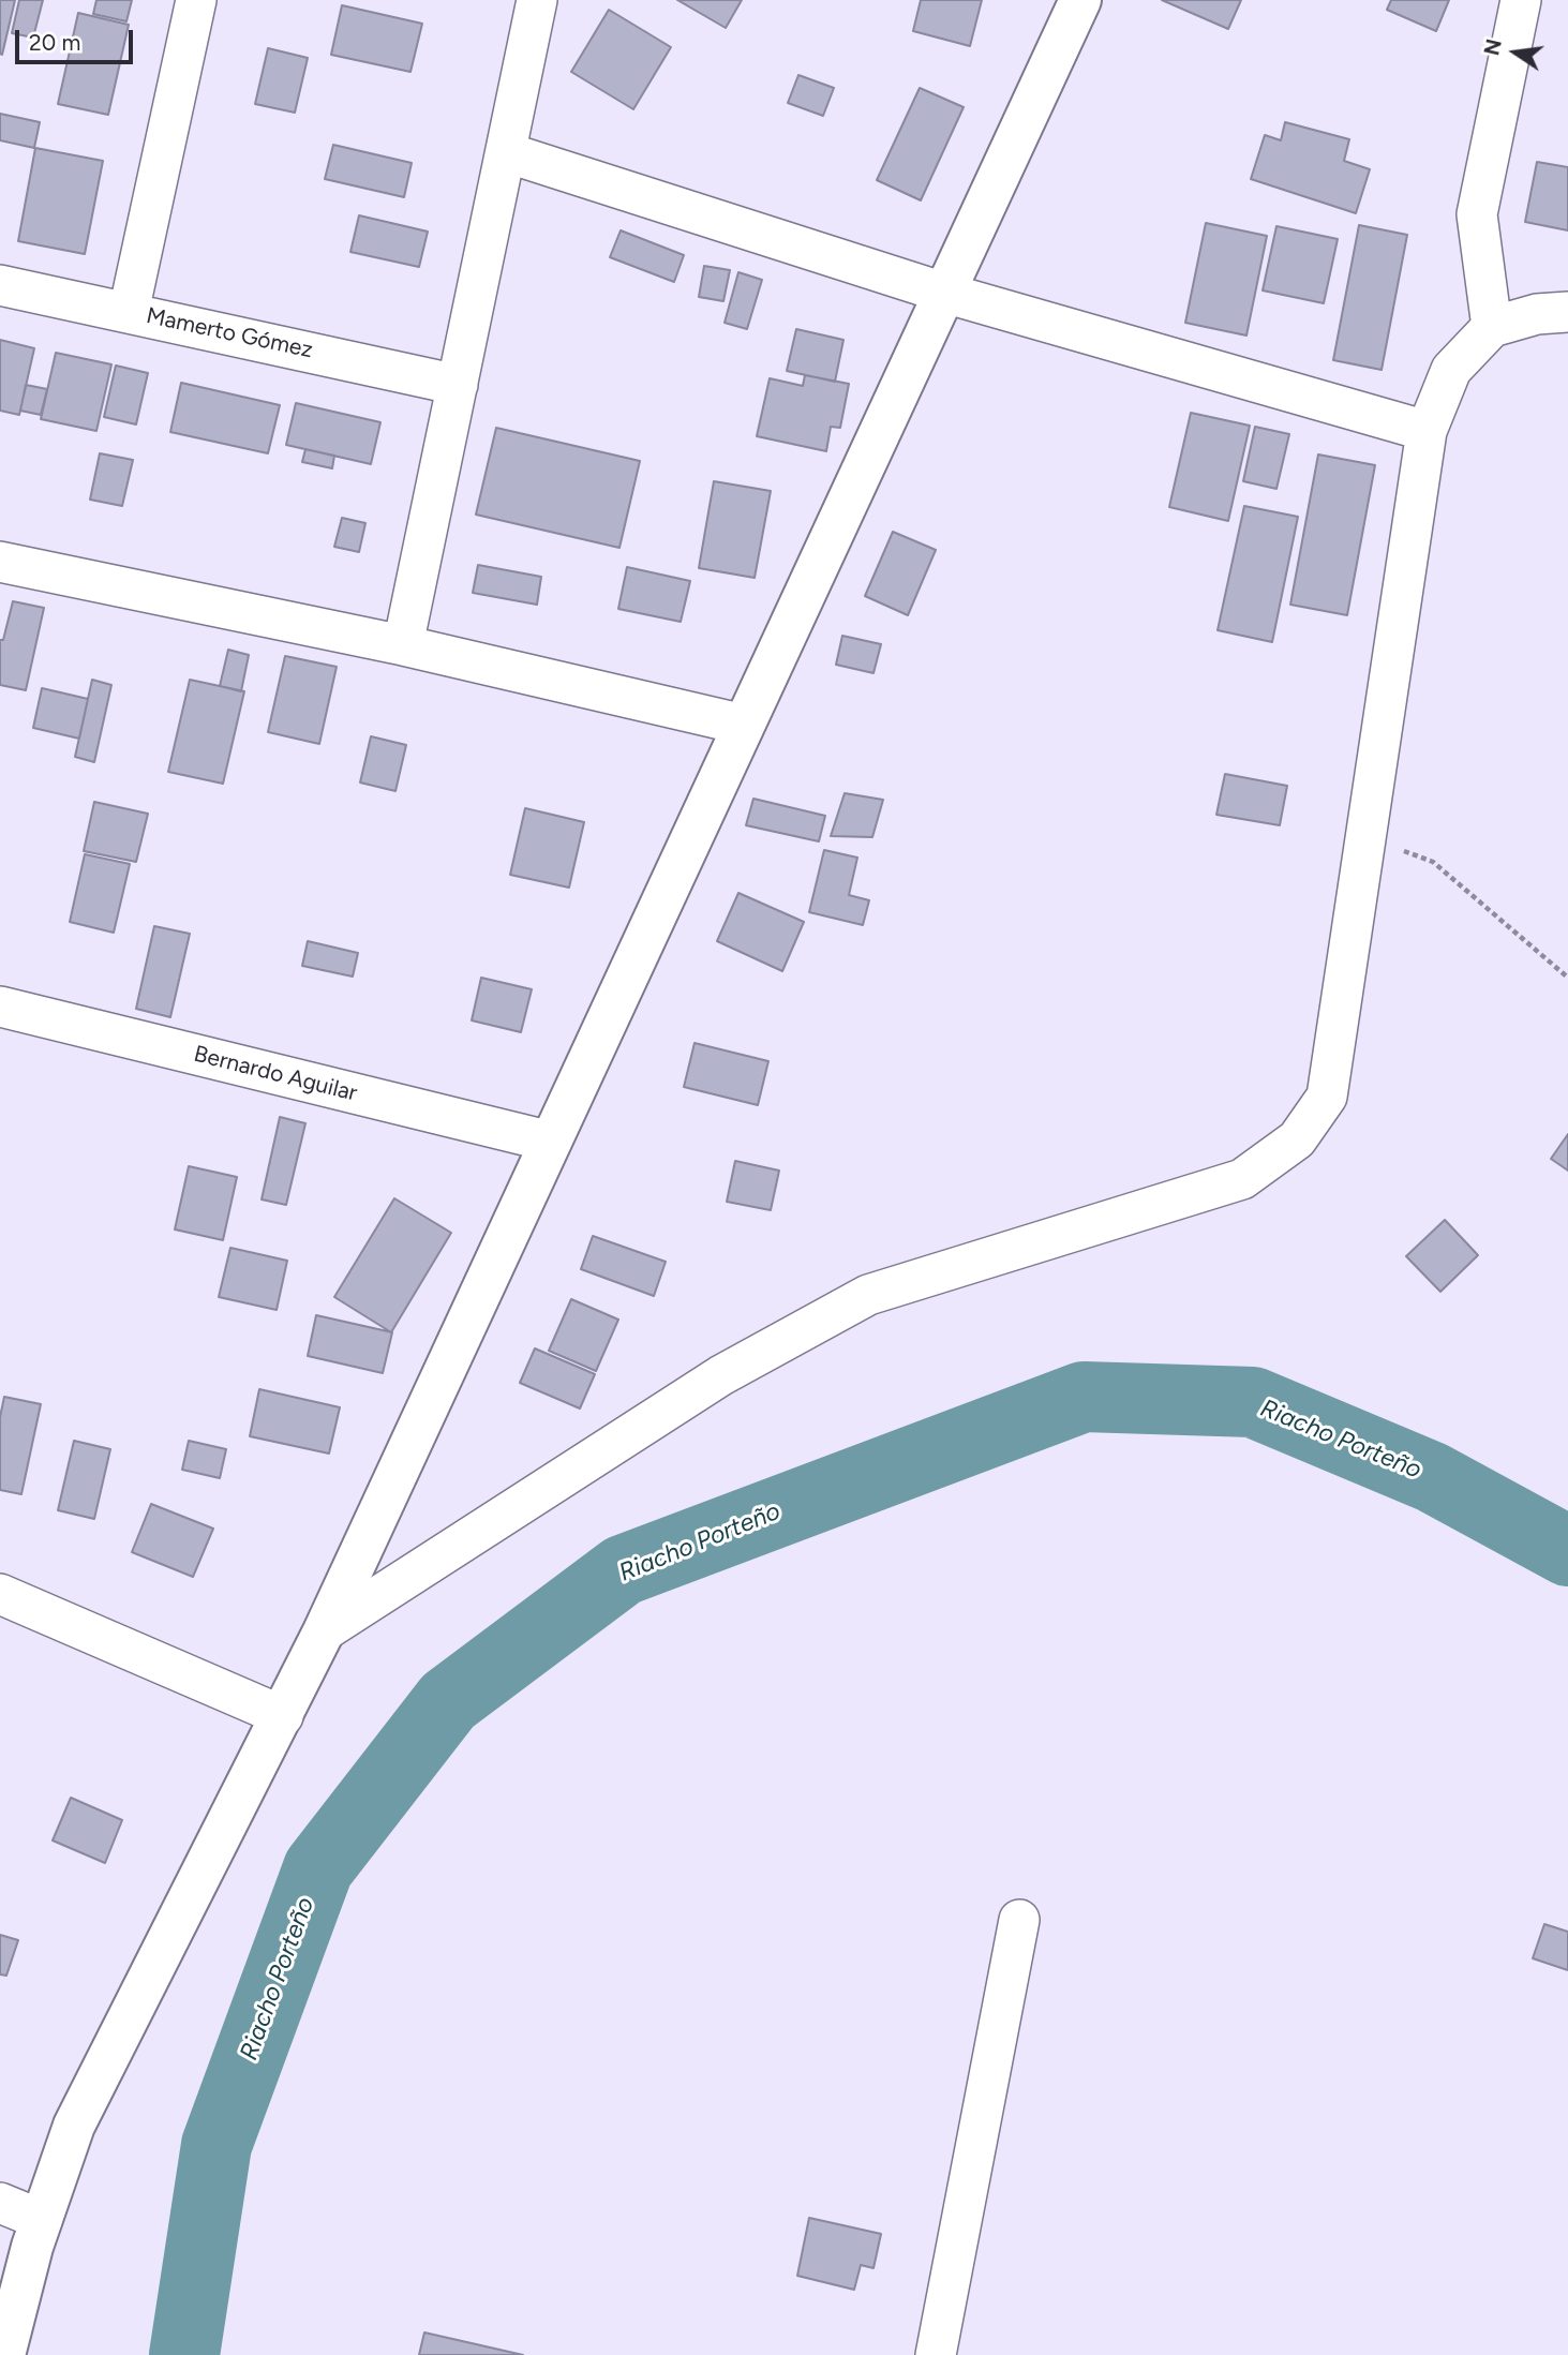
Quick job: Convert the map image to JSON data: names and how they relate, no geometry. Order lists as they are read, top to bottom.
{
  "streets": {
    "street": ["Mamerto Gómez", "Bernardo Aguilar"]
  },
  "water": ["Riacho Porteño"],
  "scale_bar": "20 m",
  "north": "left"
}
